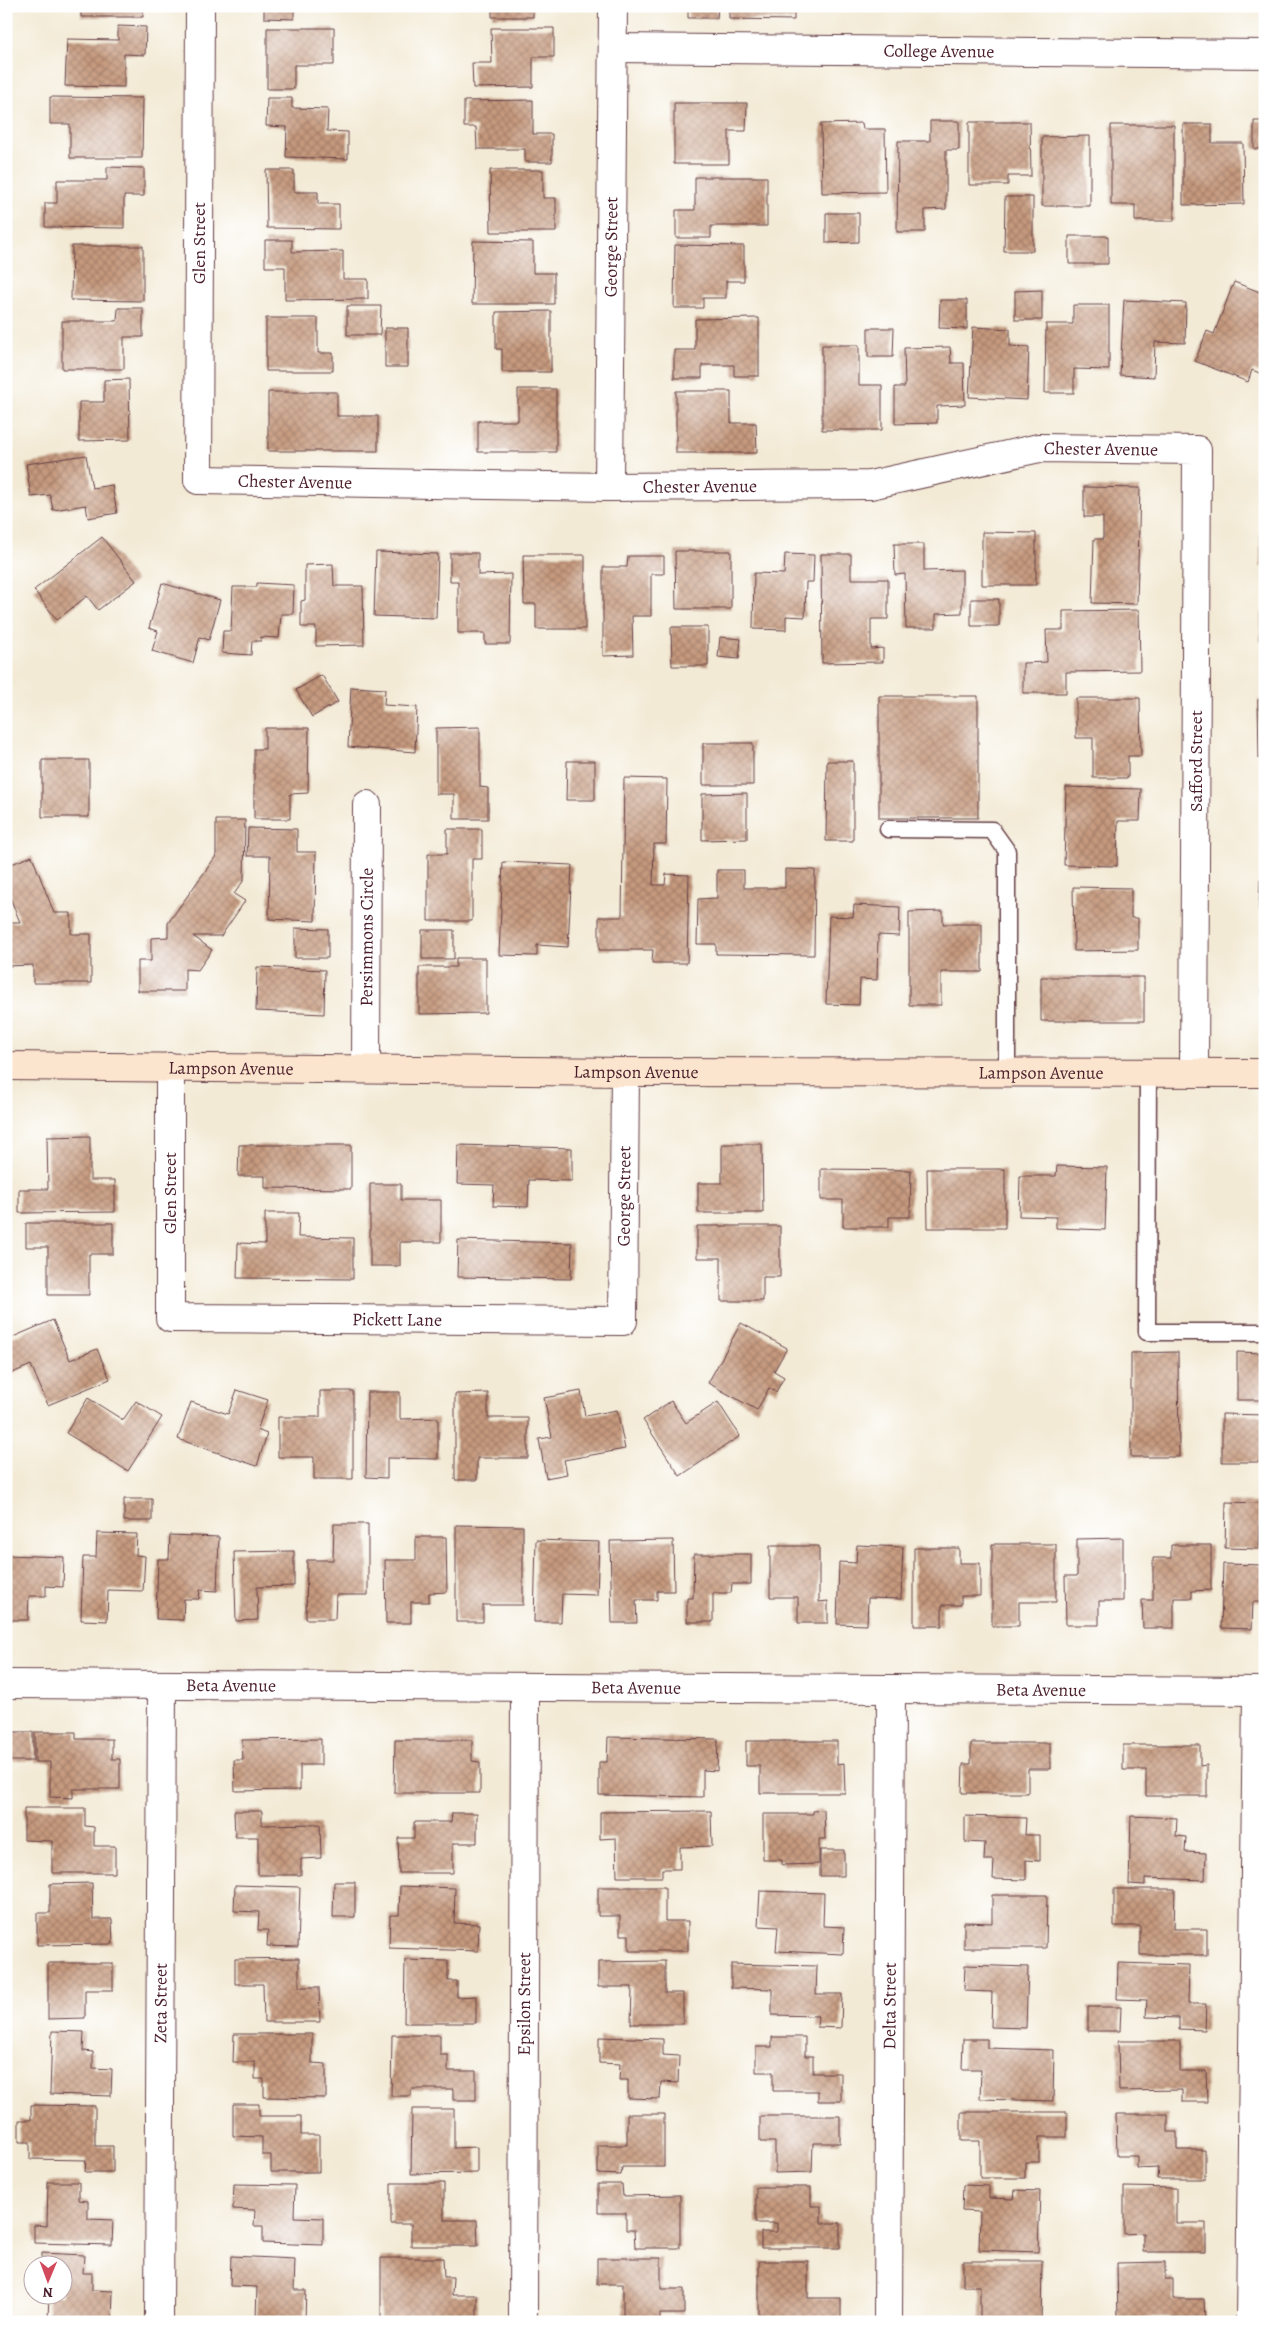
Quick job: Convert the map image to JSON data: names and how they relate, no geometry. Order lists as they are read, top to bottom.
{
  "streets": {
    "street": [
      "College Avenue",
      "Glen Street",
      "George Street",
      "Chester Avenue",
      "Safford Street",
      "Persimmons Circle",
      "Lampson Avenue",
      "Pickett Lane",
      "Beta Avenue",
      "Zeta Street",
      "Epsilon Street",
      "Delta Street"
    ]
  },
  "crossings": [
    ["College Avenue", "George Street"],
    ["Glen Street", "Chester Avenue"],
    ["Glen Street", "Lampson Avenue"],
    ["Glen Street", "Pickett Lane"],
    ["George Street", "Chester Avenue"],
    ["George Street", "Lampson Avenue"],
    ["George Street", "Pickett Lane"],
    ["Chester Avenue", "Safford Street"],
    ["Safford Street", "Lampson Avenue"],
    ["Persimmons Circle", "Lampson Avenue"],
    ["Beta Avenue", "Zeta Street"],
    ["Beta Avenue", "Epsilon Street"],
    ["Beta Avenue", "Delta Street"]
  ],
  "north": "bottom"
}
